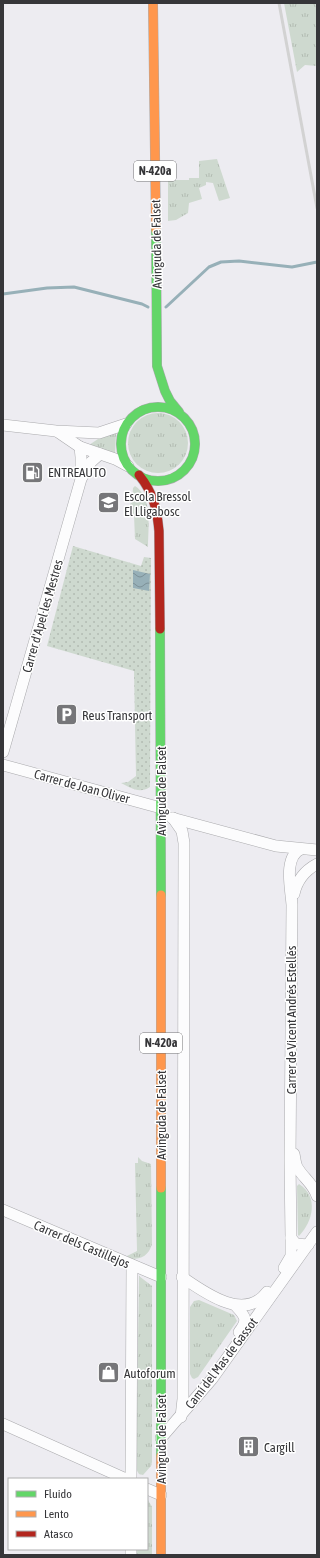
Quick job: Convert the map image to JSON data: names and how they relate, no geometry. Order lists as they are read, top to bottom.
{
  "streets": {
    "main road": ["N-420a", "Avinguda de Falset"],
    "street": [
      "Carrer d'Apel·les Mestres",
      "Carrer de Joan Oliver",
      "Carrer de Vicent Andrés Estellés",
      "Carrer dels Castillejos",
      "Camí del Mas de Gassot"
    ]
  },
  "crossings": [
    ["N-420a", "Avinguda de Falset"],
    ["Avinguda de Falset", "Carrer de Joan Oliver"],
    ["Avinguda de Falset", "Carrer dels Castillejos"],
    ["Avinguda de Falset", "Camí del Mas de Gassot"],
    ["Carrer de Joan Oliver", "Carrer de Vicent Andrés Estellés"]
  ],
  "places": {
    "fuel station": ["ENTREAUTO"],
    "school or university": ["Escola Bressol El Lligabosc"],
    "parking": ["Reus Transport"],
    "shop": ["Autoforum"],
    "building": ["Cargill"]
  },
  "legend": ["Fluido", "Lento", "Atasco"]
}
